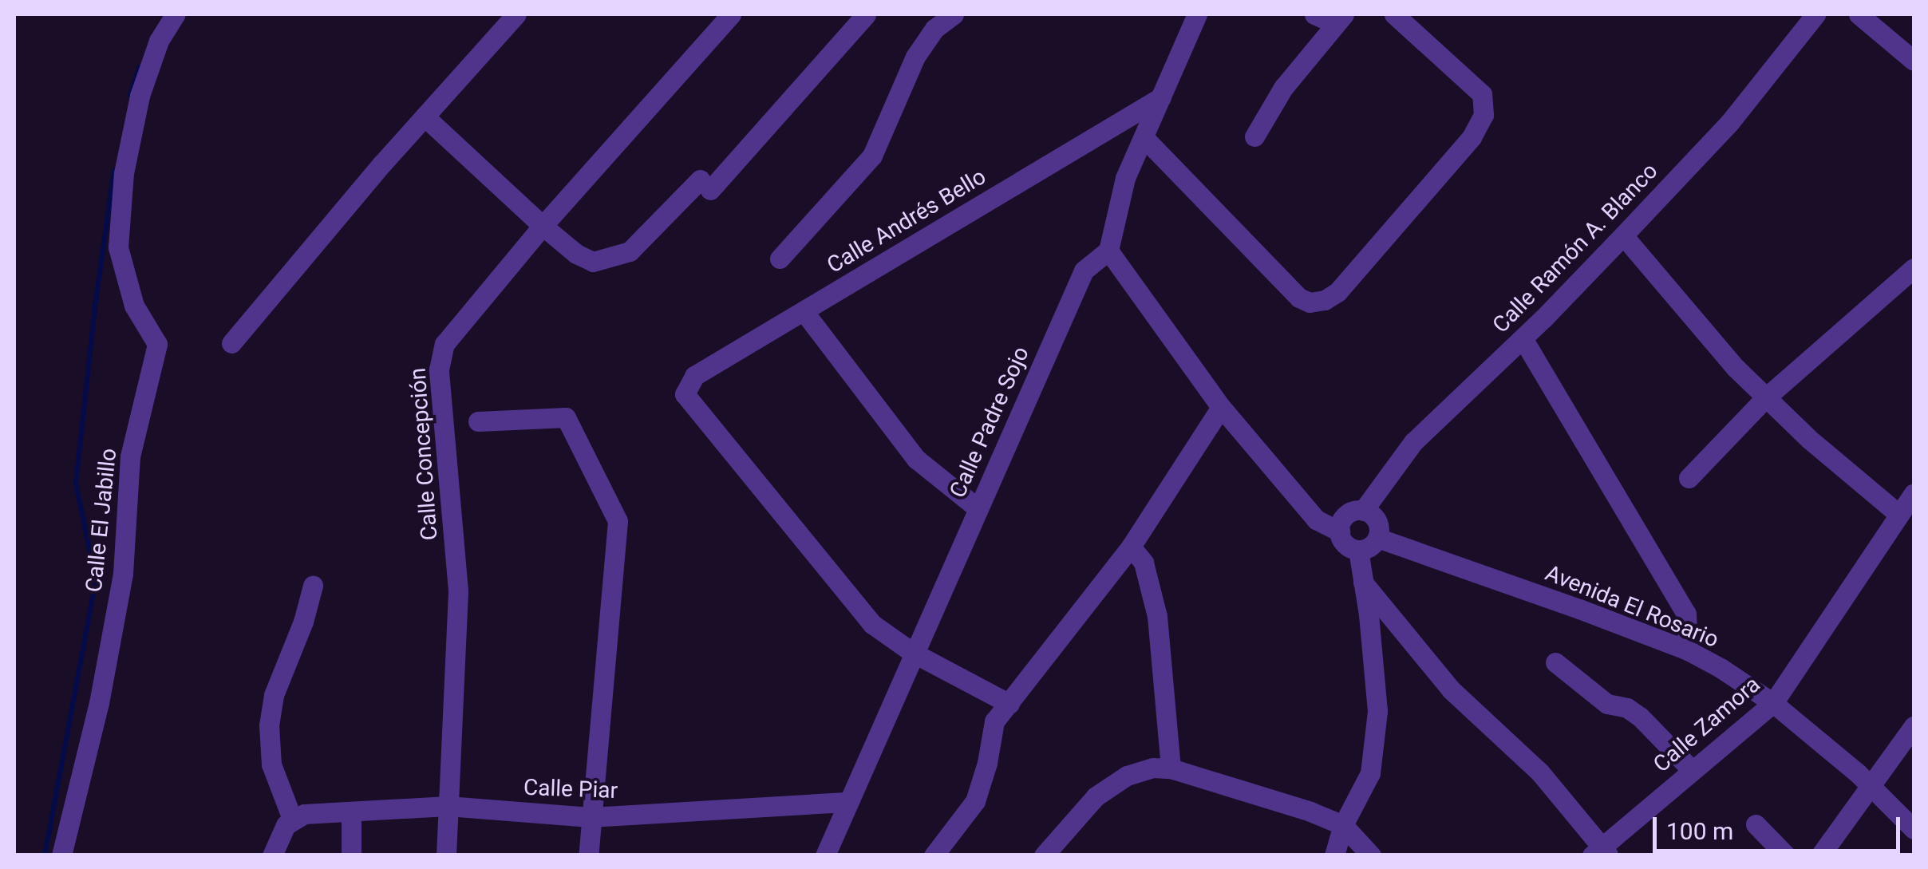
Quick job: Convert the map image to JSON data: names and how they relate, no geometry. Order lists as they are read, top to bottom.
{
  "streets": {
    "street": [
      "Calle Andrés Bello",
      "Calle Ramón A. Blanco",
      "Calle Padre Sojo",
      "Calle Concepción",
      "Calle El Jabillo",
      "Avenida El Rosario",
      "Calle Zamora",
      "Calle Piar"
    ]
  },
  "crossings": [
    ["Calle Andrés Bello", "Calle Padre Sojo"],
    ["Calle Ramón A. Blanco", "Avenida El Rosario"],
    ["Calle Padre Sojo", "Calle Piar"],
    ["Calle Concepción", "Calle Piar"],
    ["Avenida El Rosario", "Calle Zamora"]
  ],
  "scale_bar": "100 m"
}
